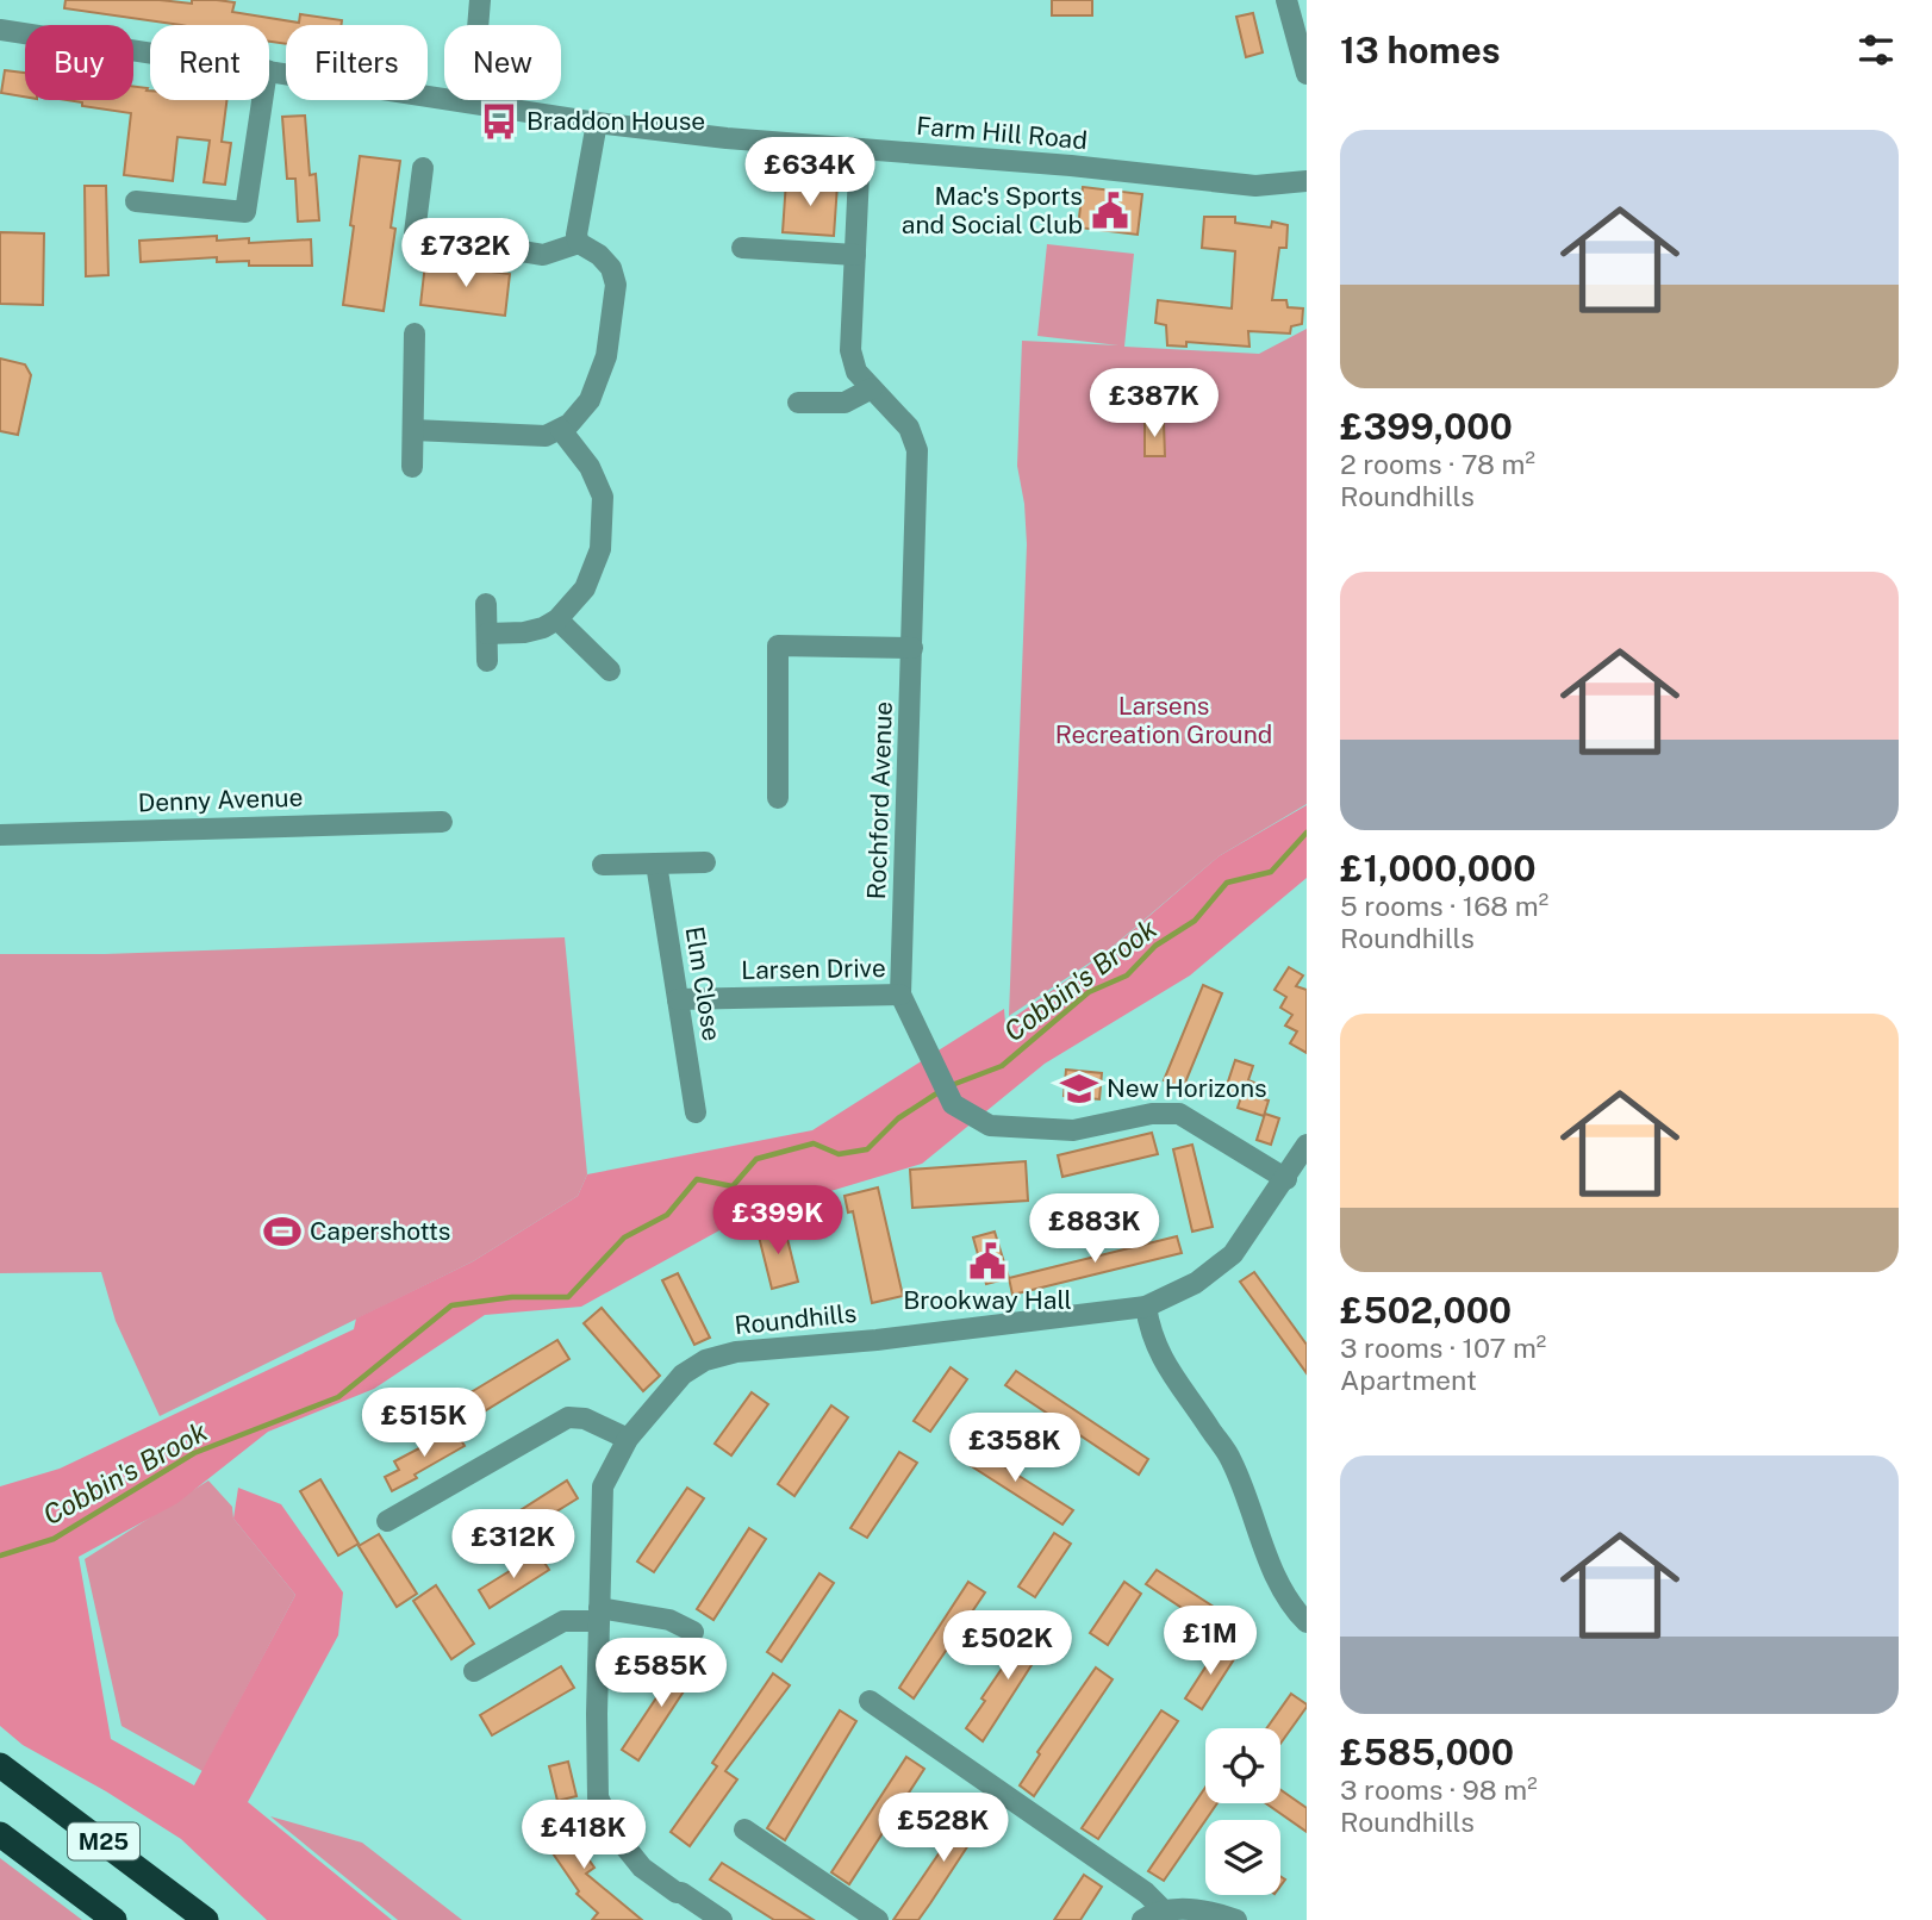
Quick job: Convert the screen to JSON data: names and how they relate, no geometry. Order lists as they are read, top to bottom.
{
  "streets": {
    "highway": ["M25"],
    "street": [
      "Farm Hill Road",
      "Denny Avenue",
      "Rochford Avenue",
      "Larsen Drive",
      "Elm Close",
      "Roundhills"
    ]
  },
  "crossings": [
    ["Farm Hill Road", "Rochford Avenue"],
    ["Rochford Avenue", "Larsen Drive"],
    ["Rochford Avenue", "Roundhills"],
    ["Larsen Drive", "Elm Close"]
  ],
  "water": ["Cobbin's Brook"],
  "parks": ["Larsens Recreation Ground"],
  "places": {
    "bus stop": ["Braddon House"],
    "public building": ["Mac's Sports and Social Club", "Brookway Hall"],
    "school or university": ["New Horizons"],
    "sports": ["Capershotts"]
  },
  "page": {
    "heading": "13 homes",
    "chip": [
      "Buy",
      "Rent",
      "Filters",
      "New"
    ],
    "list": [
      {
        "name": "£399,000",
        "note": "2 rooms · 78 m² · Roundhills"
      },
      {
        "name": "£1,000,000",
        "note": "5 rooms · 168 m² · Roundhills"
      },
      {
        "name": "£502,000",
        "note": "3 rooms · 107 m² · Apartment"
      },
      {
        "name": "£585,000",
        "note": "3 rooms · 98 m² · Roundhills"
      }
    ],
    "price": [
      "£634K",
      "£732K",
      "£387K",
      "£399K",
      "£883K",
      "£515K",
      "£358K",
      "£312K",
      "£1M",
      "£502K",
      "£585K",
      "£528K",
      "£418K"
    ]
  }
}
